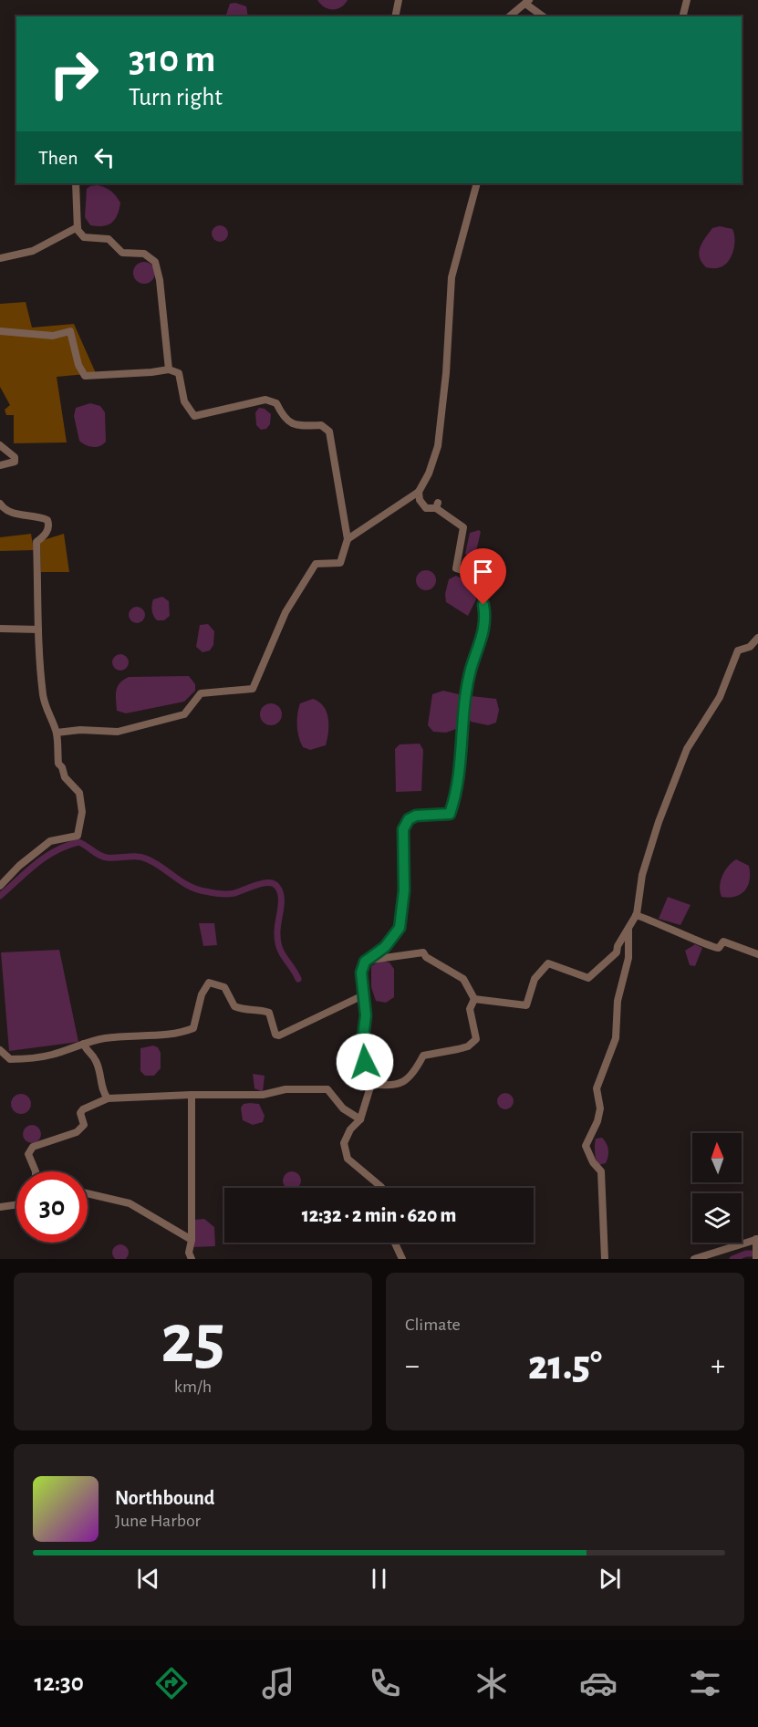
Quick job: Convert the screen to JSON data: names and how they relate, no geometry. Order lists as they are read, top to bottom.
{
  "north": "top",
  "page": {
    "turn": ["310 m", "Turn right"],
    "then": "Then",
    "limit": "30",
    "trip": "12:32 · 2 min · 620 m",
    "tile": [
      ["25", "km/h"],
      "Climate"
    ],
    "heat": ["−", "21.5°", "+"],
    "song": ["Northbound", "June Harbor"],
    "tabs": "12:30"
  }
}
